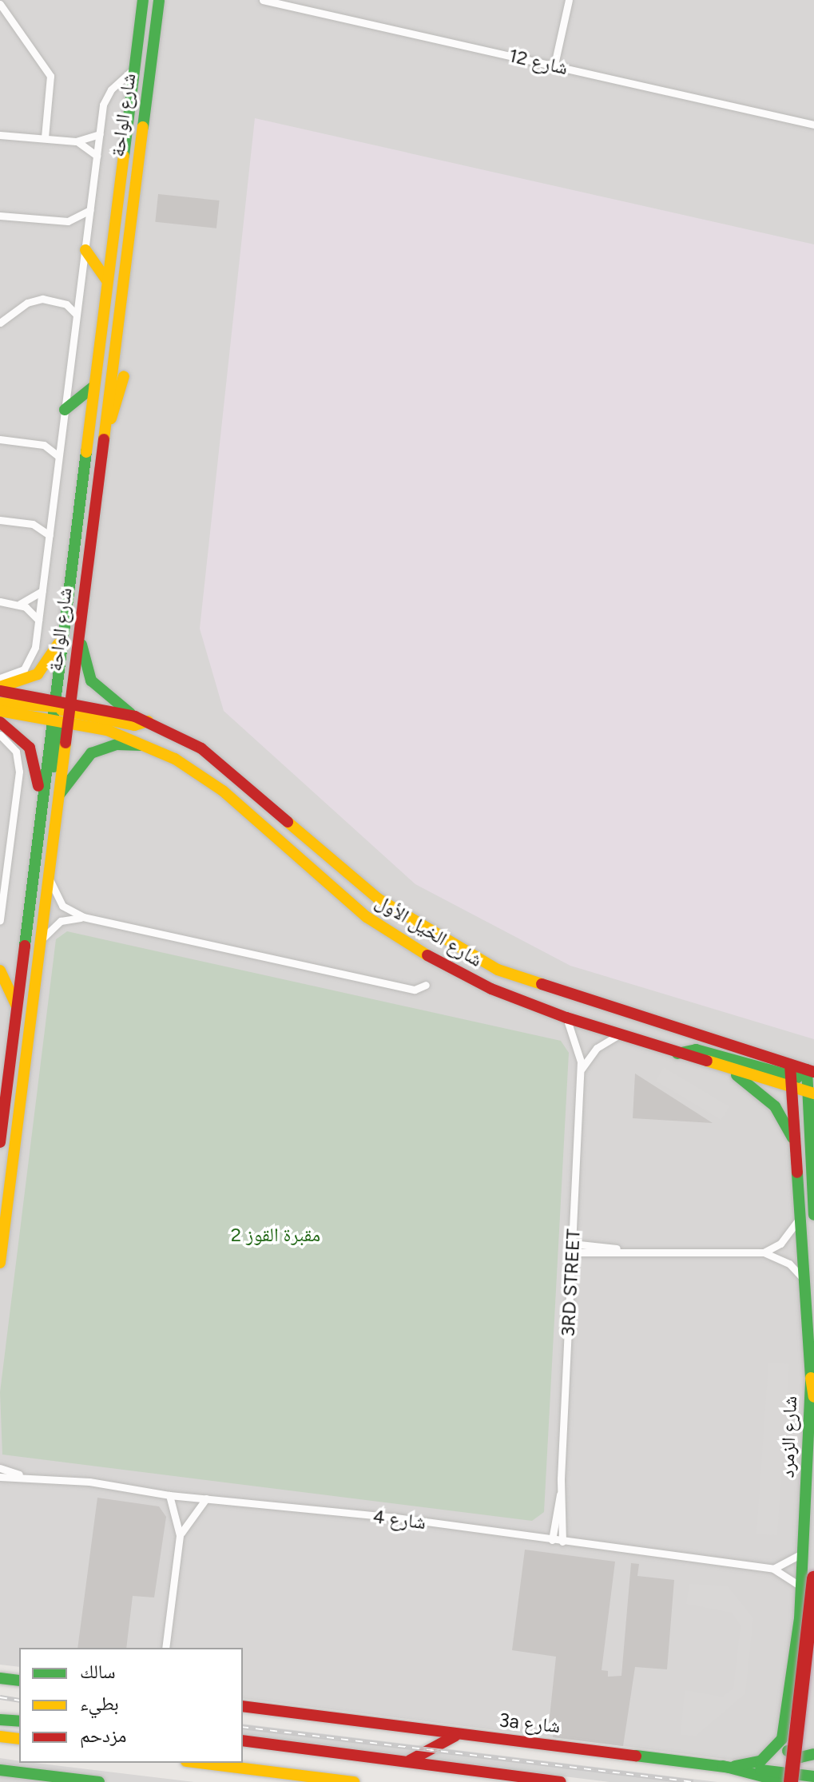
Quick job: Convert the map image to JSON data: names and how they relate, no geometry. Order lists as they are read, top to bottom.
{
  "streets": {
    "main road": [
      "شارع الواحة",
      "شارع الخيل الأول",
      "شارع الزمرد",
      "3a شارع"
    ],
    "street": ["شارع 12", "3RD STREET", "شارع 4"]
  },
  "crossings": [
    ["شارع الواحة", "شارع الخيل الأول"],
    ["شارع الخيل الأول", "3RD STREET"],
    ["شارع الخيل الأول", "شارع الزمرد"],
    ["شارع الزمرد", "شارع 4"]
  ],
  "parks": ["مقبرة القوز 2"],
  "legend": ["سالك", "بطيء", "مزدحم"]
}
